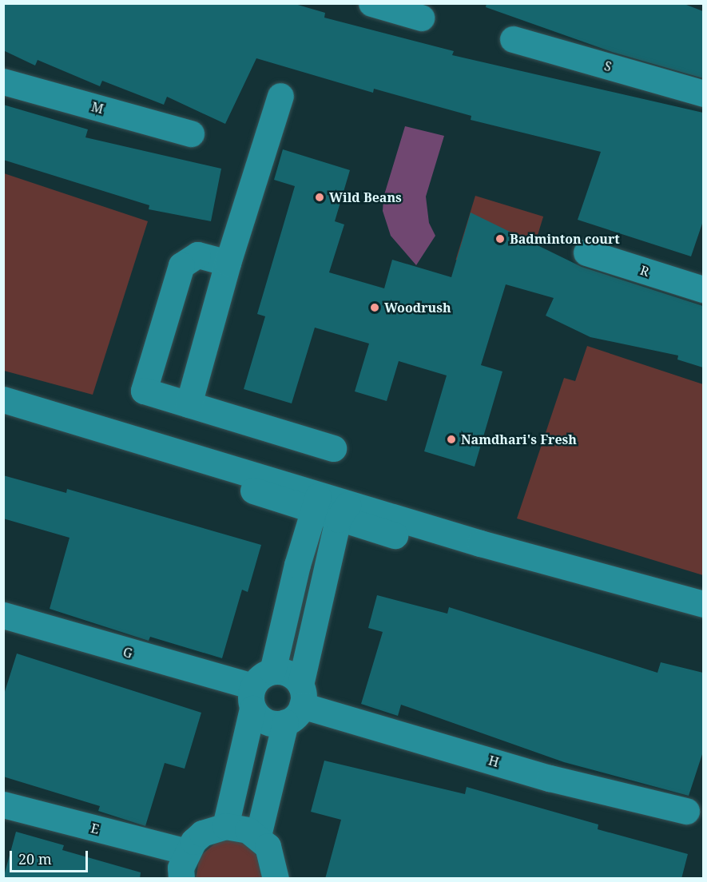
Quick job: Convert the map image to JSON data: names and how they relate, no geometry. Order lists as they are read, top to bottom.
{
  "streets": {
    "street": [
      "S",
      "M",
      "R",
      "G",
      "H",
      "E"
    ]
  },
  "crossings": [
    ["G", "H"]
  ],
  "places": [
    "Wild Beans",
    "Badminton court",
    "Woodrush",
    "Namdhari's Fresh"
  ],
  "scale_bar": "20 m"
}
